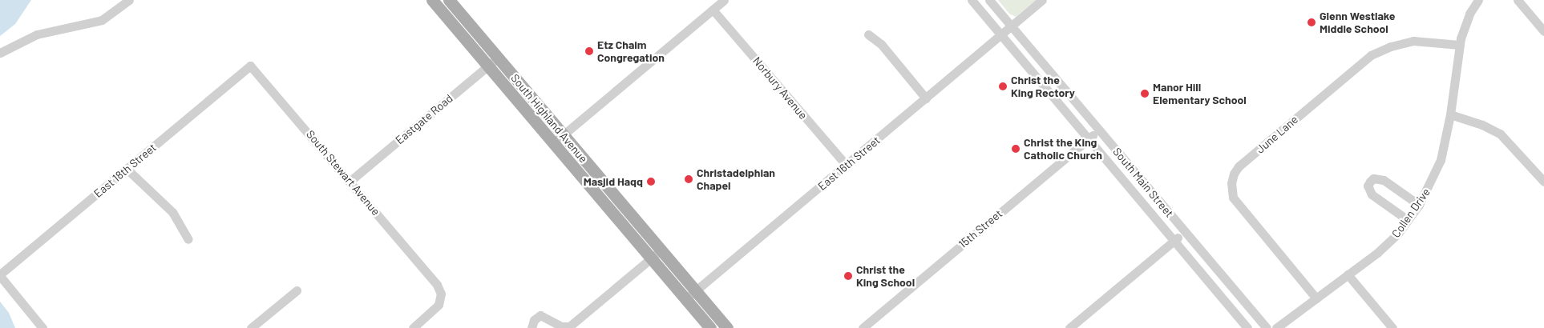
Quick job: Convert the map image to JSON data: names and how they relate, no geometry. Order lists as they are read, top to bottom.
{
  "streets": {
    "main road": ["South Highland Avenue"],
    "street": [
      "Norbury Avenue",
      "Eastgate Road",
      "June Lane",
      "East 16th Street",
      "East 18th Street",
      "South Stewart Avenue",
      "South Main Street",
      "Collen Drive",
      "15th Street"
    ]
  },
  "crossings": [
    ["Norbury Avenue", "East 16th Street"],
    ["South Highland Avenue", "Eastgate Road"],
    ["South Highland Avenue", "East 16th Street"],
    ["Eastgate Road", "South Stewart Avenue"],
    ["June Lane", "Collen Drive"],
    ["East 16th Street", "South Main Street"],
    ["East 18th Street", "South Stewart Avenue"],
    ["South Main Street", "15th Street"]
  ],
  "places": [
    "Glenn Westlake Middle School",
    "Etz Chaim Congregation",
    "Christ the King Rectory",
    "Manor Hill Elementary School",
    "Christ the King Catholic Church",
    "Christadelphian Chapel",
    "Masjid Haqq",
    "Christ the King School"
  ]
}
